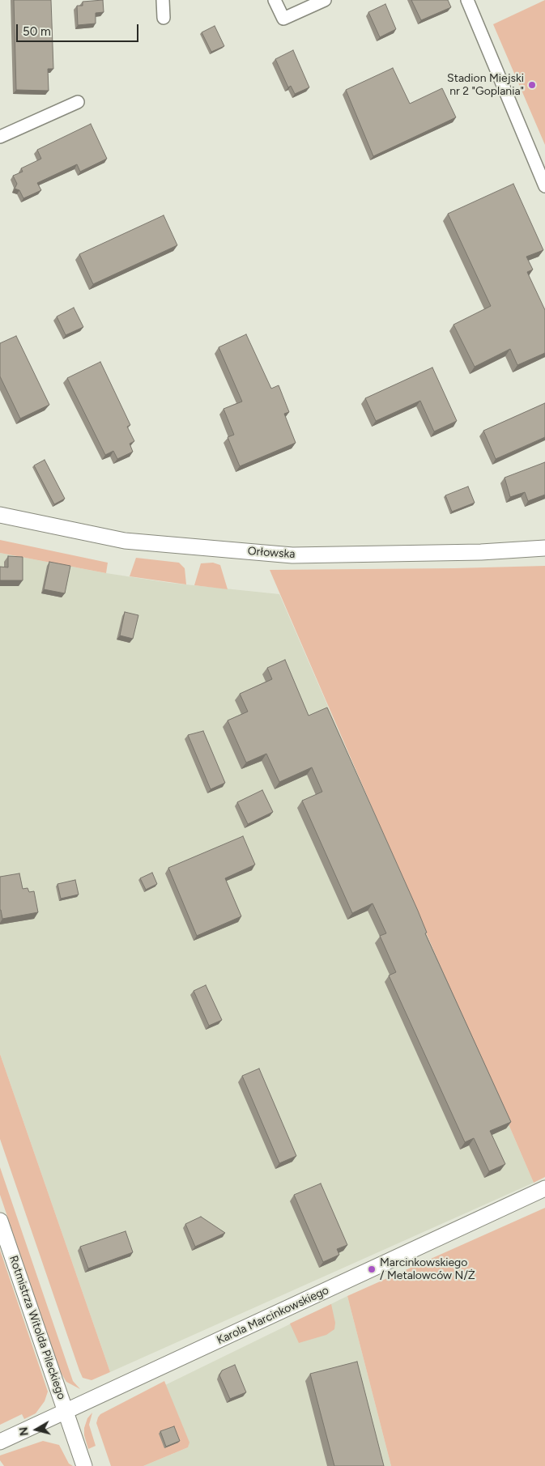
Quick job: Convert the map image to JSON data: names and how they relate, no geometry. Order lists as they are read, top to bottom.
{
  "streets": {
    "street": ["Orłowska", "Karola Marcinkowskiego", "Rotmistrza Witolda Pileckiego"]
  },
  "crossings": [
    ["Karola Marcinkowskiego", "Rotmistrza Witolda Pileckiego"]
  ],
  "places": ["Stadion Miejski nr 2 \"Goplania\"", "Marcinkowskiego / Metalowców N/Ż"],
  "scale_bar": "50 m",
  "north": "left"
}
